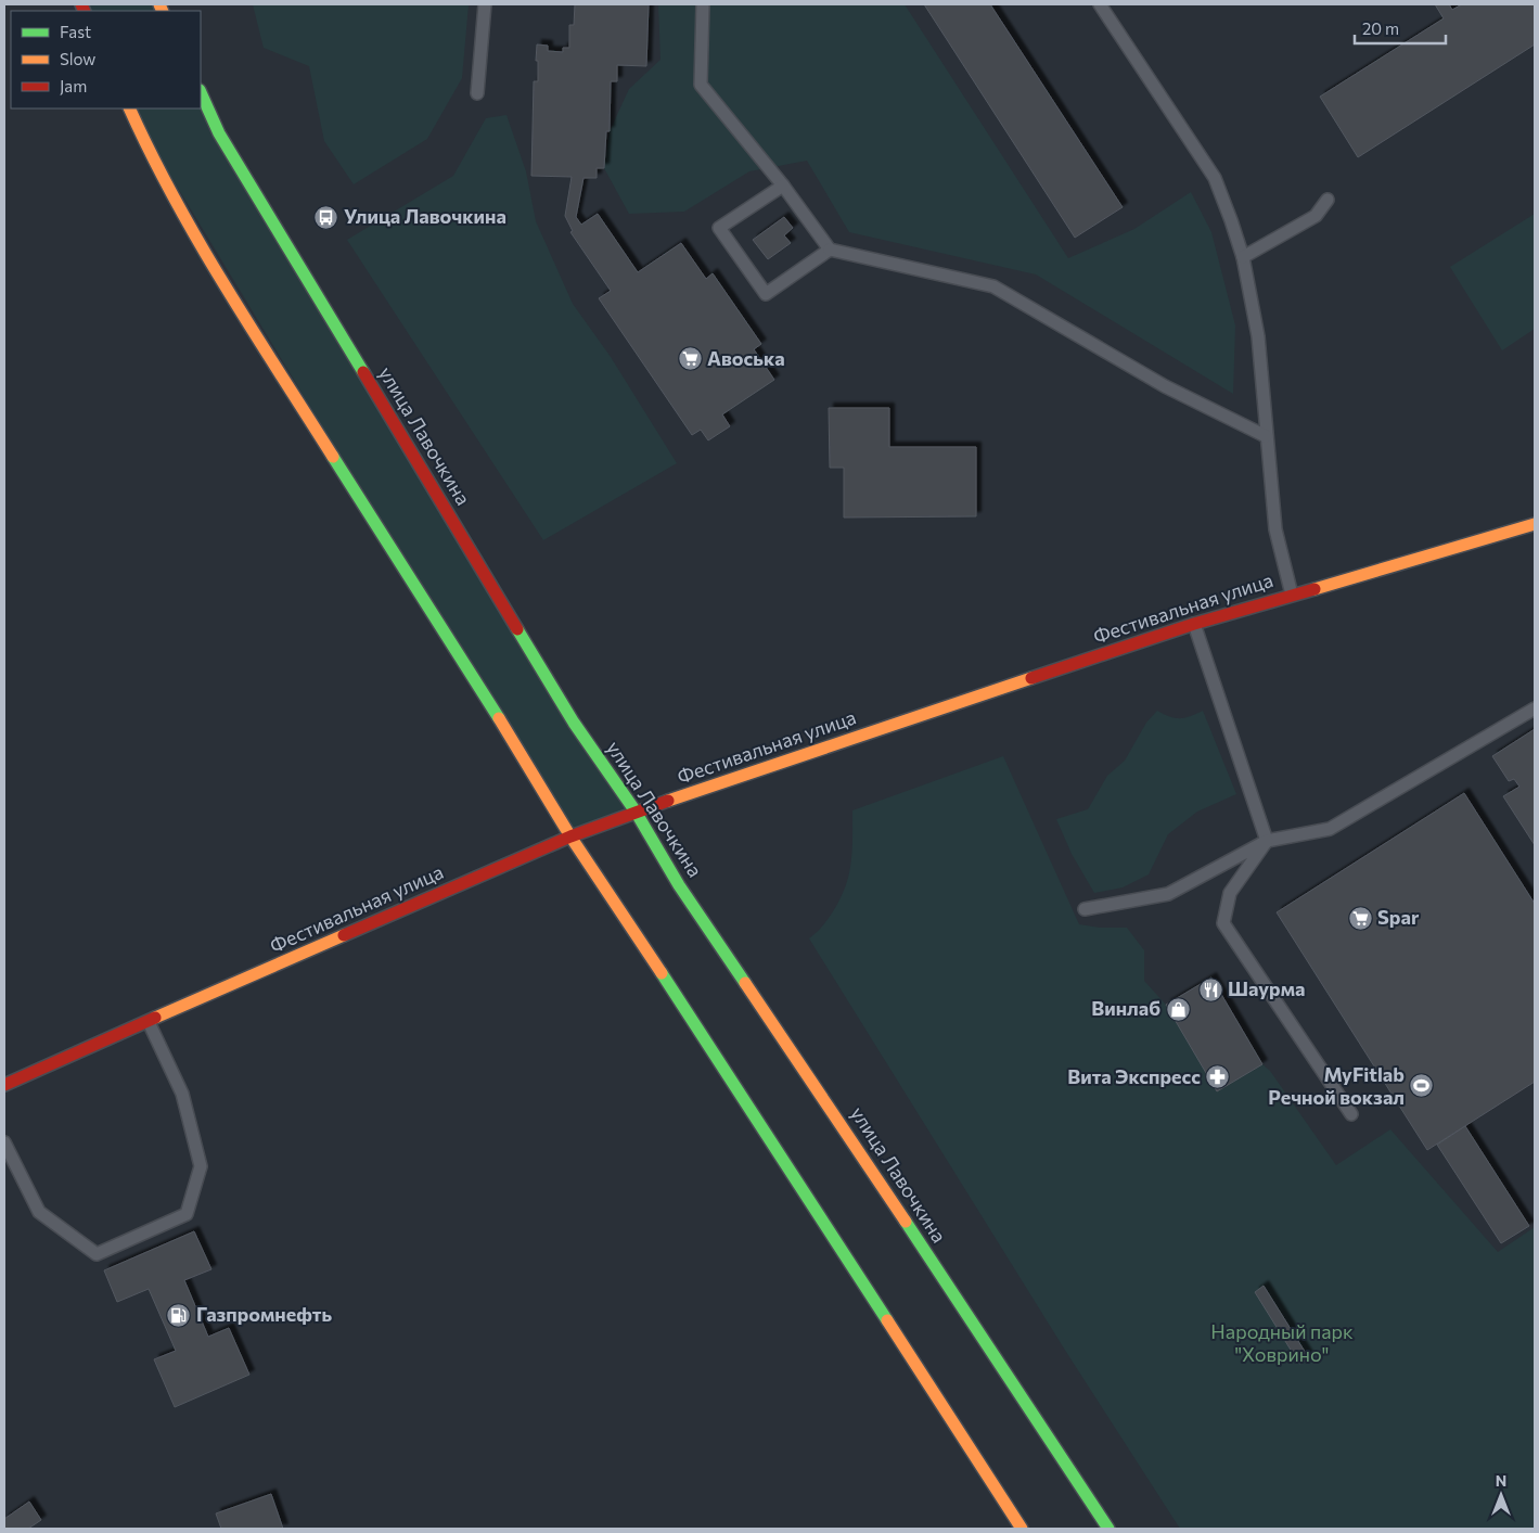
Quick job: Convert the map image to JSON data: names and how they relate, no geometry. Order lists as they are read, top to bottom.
{
  "streets": {
    "main road": ["улица Лавочкина", "Фестивальная улица"]
  },
  "crossings": [
    ["улица Лавочкина", "Фестивальная улица"]
  ],
  "parks": ["Народный парк \"Ховрино\""],
  "places": {
    "bus stop": ["Улица Лавочкина"],
    "supermarket": ["Авоська", "Spar"],
    "restaurant": ["Шаурма"],
    "shop": ["Винлаб"],
    "pharmacy": ["Вита Экспресс"],
    "sports": ["MyFitlab Речной вокзал"],
    "fuel station": ["Газпромнефть"]
  },
  "legend": ["Fast", "Slow", "Jam"],
  "scale_bar": "20 m",
  "north": "top"
}
